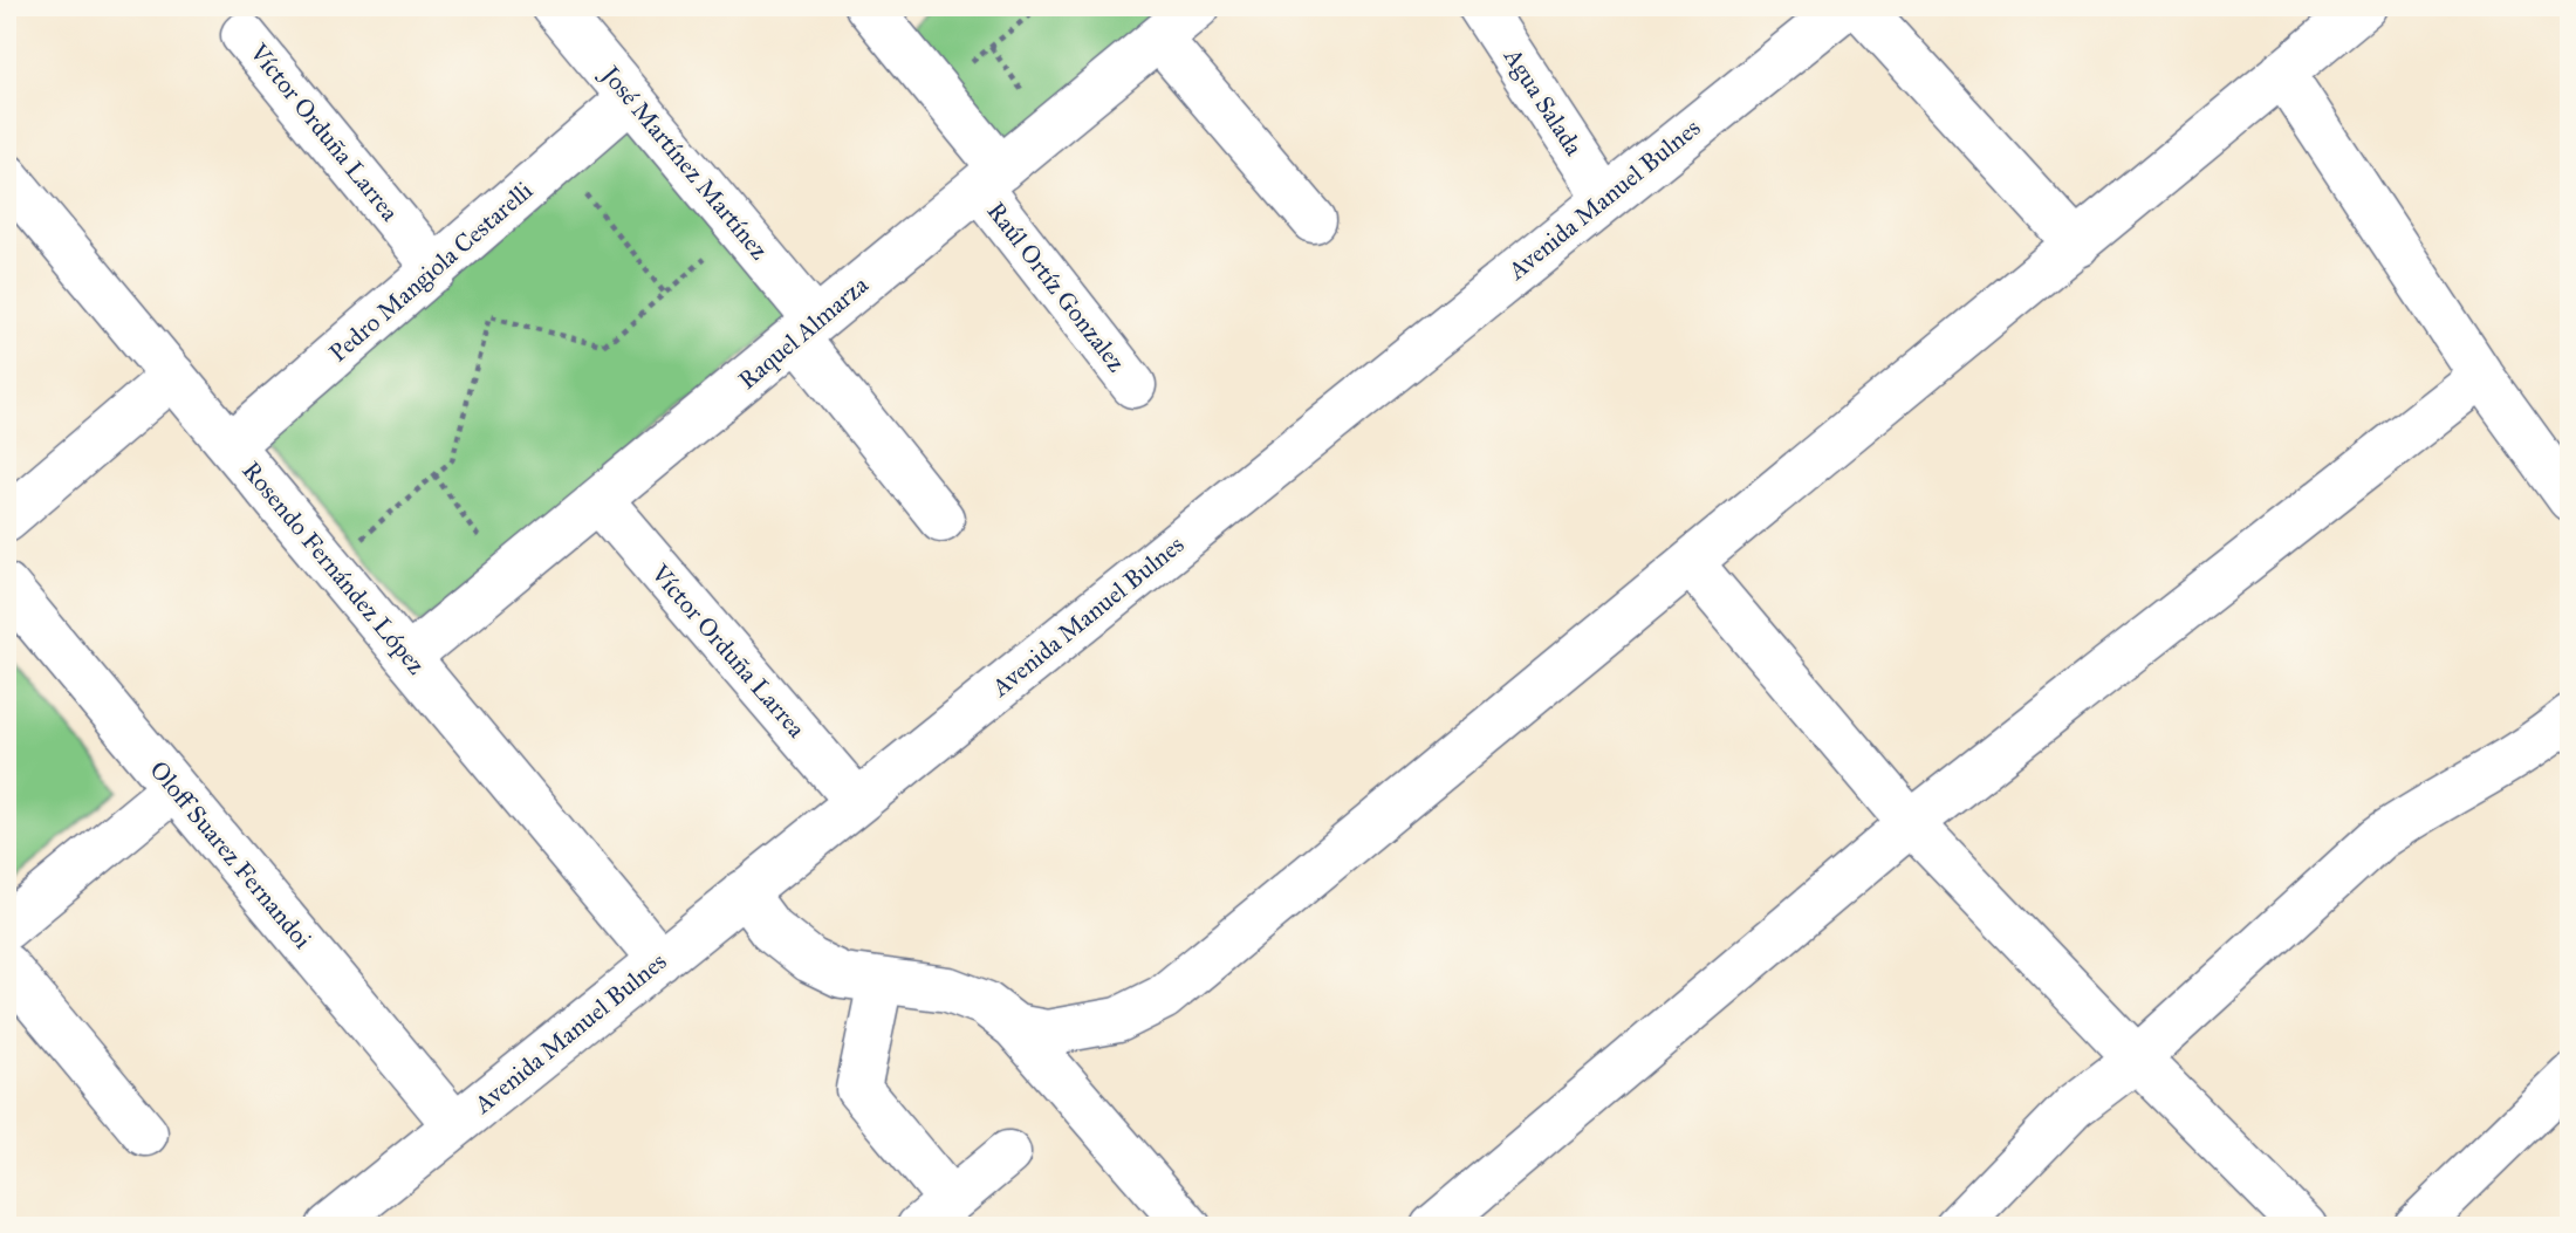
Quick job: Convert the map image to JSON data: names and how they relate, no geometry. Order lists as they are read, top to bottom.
{
  "streets": {
    "street": [
      "Agua Salada",
      "Víctor Orduña Larrea",
      "José Martínez Martínez",
      "Avenida Manuel Bulnes",
      "Pedro Mangiola Cestarelli",
      "Raúl Ortíz Gonzalez",
      "Raquel Almarza",
      "Rosendo Fernández López",
      "Oloff Suarez Fernandoi"
    ]
  },
  "crossings": [
    ["Agua Salada", "Avenida Manuel Bulnes"],
    ["Víctor Orduña Larrea", "Avenida Manuel Bulnes"],
    ["Víctor Orduña Larrea", "Pedro Mangiola Cestarelli"],
    ["Víctor Orduña Larrea", "Raquel Almarza"],
    ["José Martínez Martínez", "Pedro Mangiola Cestarelli"],
    ["José Martínez Martínez", "Raquel Almarza"],
    ["Avenida Manuel Bulnes", "Rosendo Fernández López"],
    ["Avenida Manuel Bulnes", "Oloff Suarez Fernandoi"],
    ["Pedro Mangiola Cestarelli", "Rosendo Fernández López"],
    ["Raúl Ortíz Gonzalez", "Raquel Almarza"],
    ["Raquel Almarza", "Rosendo Fernández López"]
  ]
}
